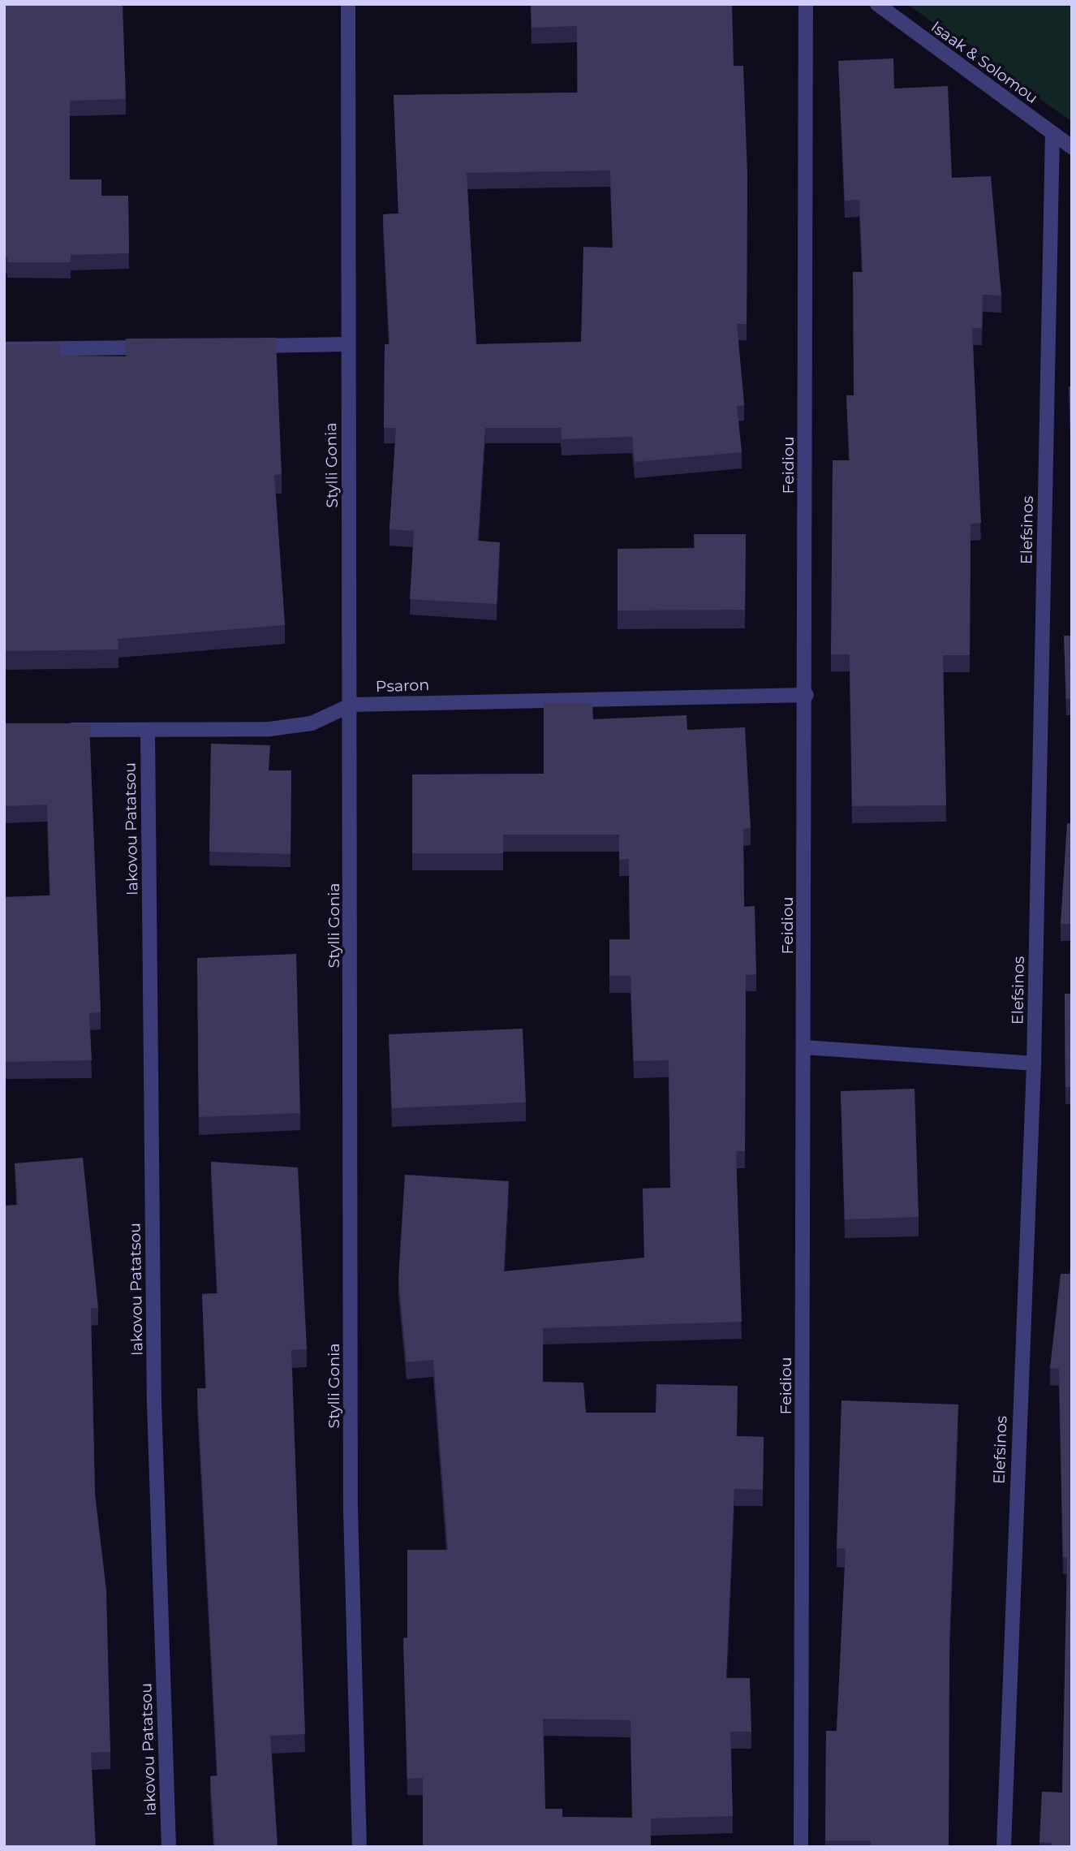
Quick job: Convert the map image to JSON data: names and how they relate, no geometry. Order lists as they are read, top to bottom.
{
  "streets": {
    "street": [
      "Isaak & Solomou",
      "Stylli Gonia",
      "Feidiou",
      "Elefsinos",
      "Psaron",
      "Iakovou Patatsou"
    ]
  },
  "crossings": [
    ["Isaak & Solomou", "Elefsinos"],
    ["Stylli Gonia", "Psaron"],
    ["Feidiou", "Psaron"],
    ["Psaron", "Iakovou Patatsou"]
  ]
}
